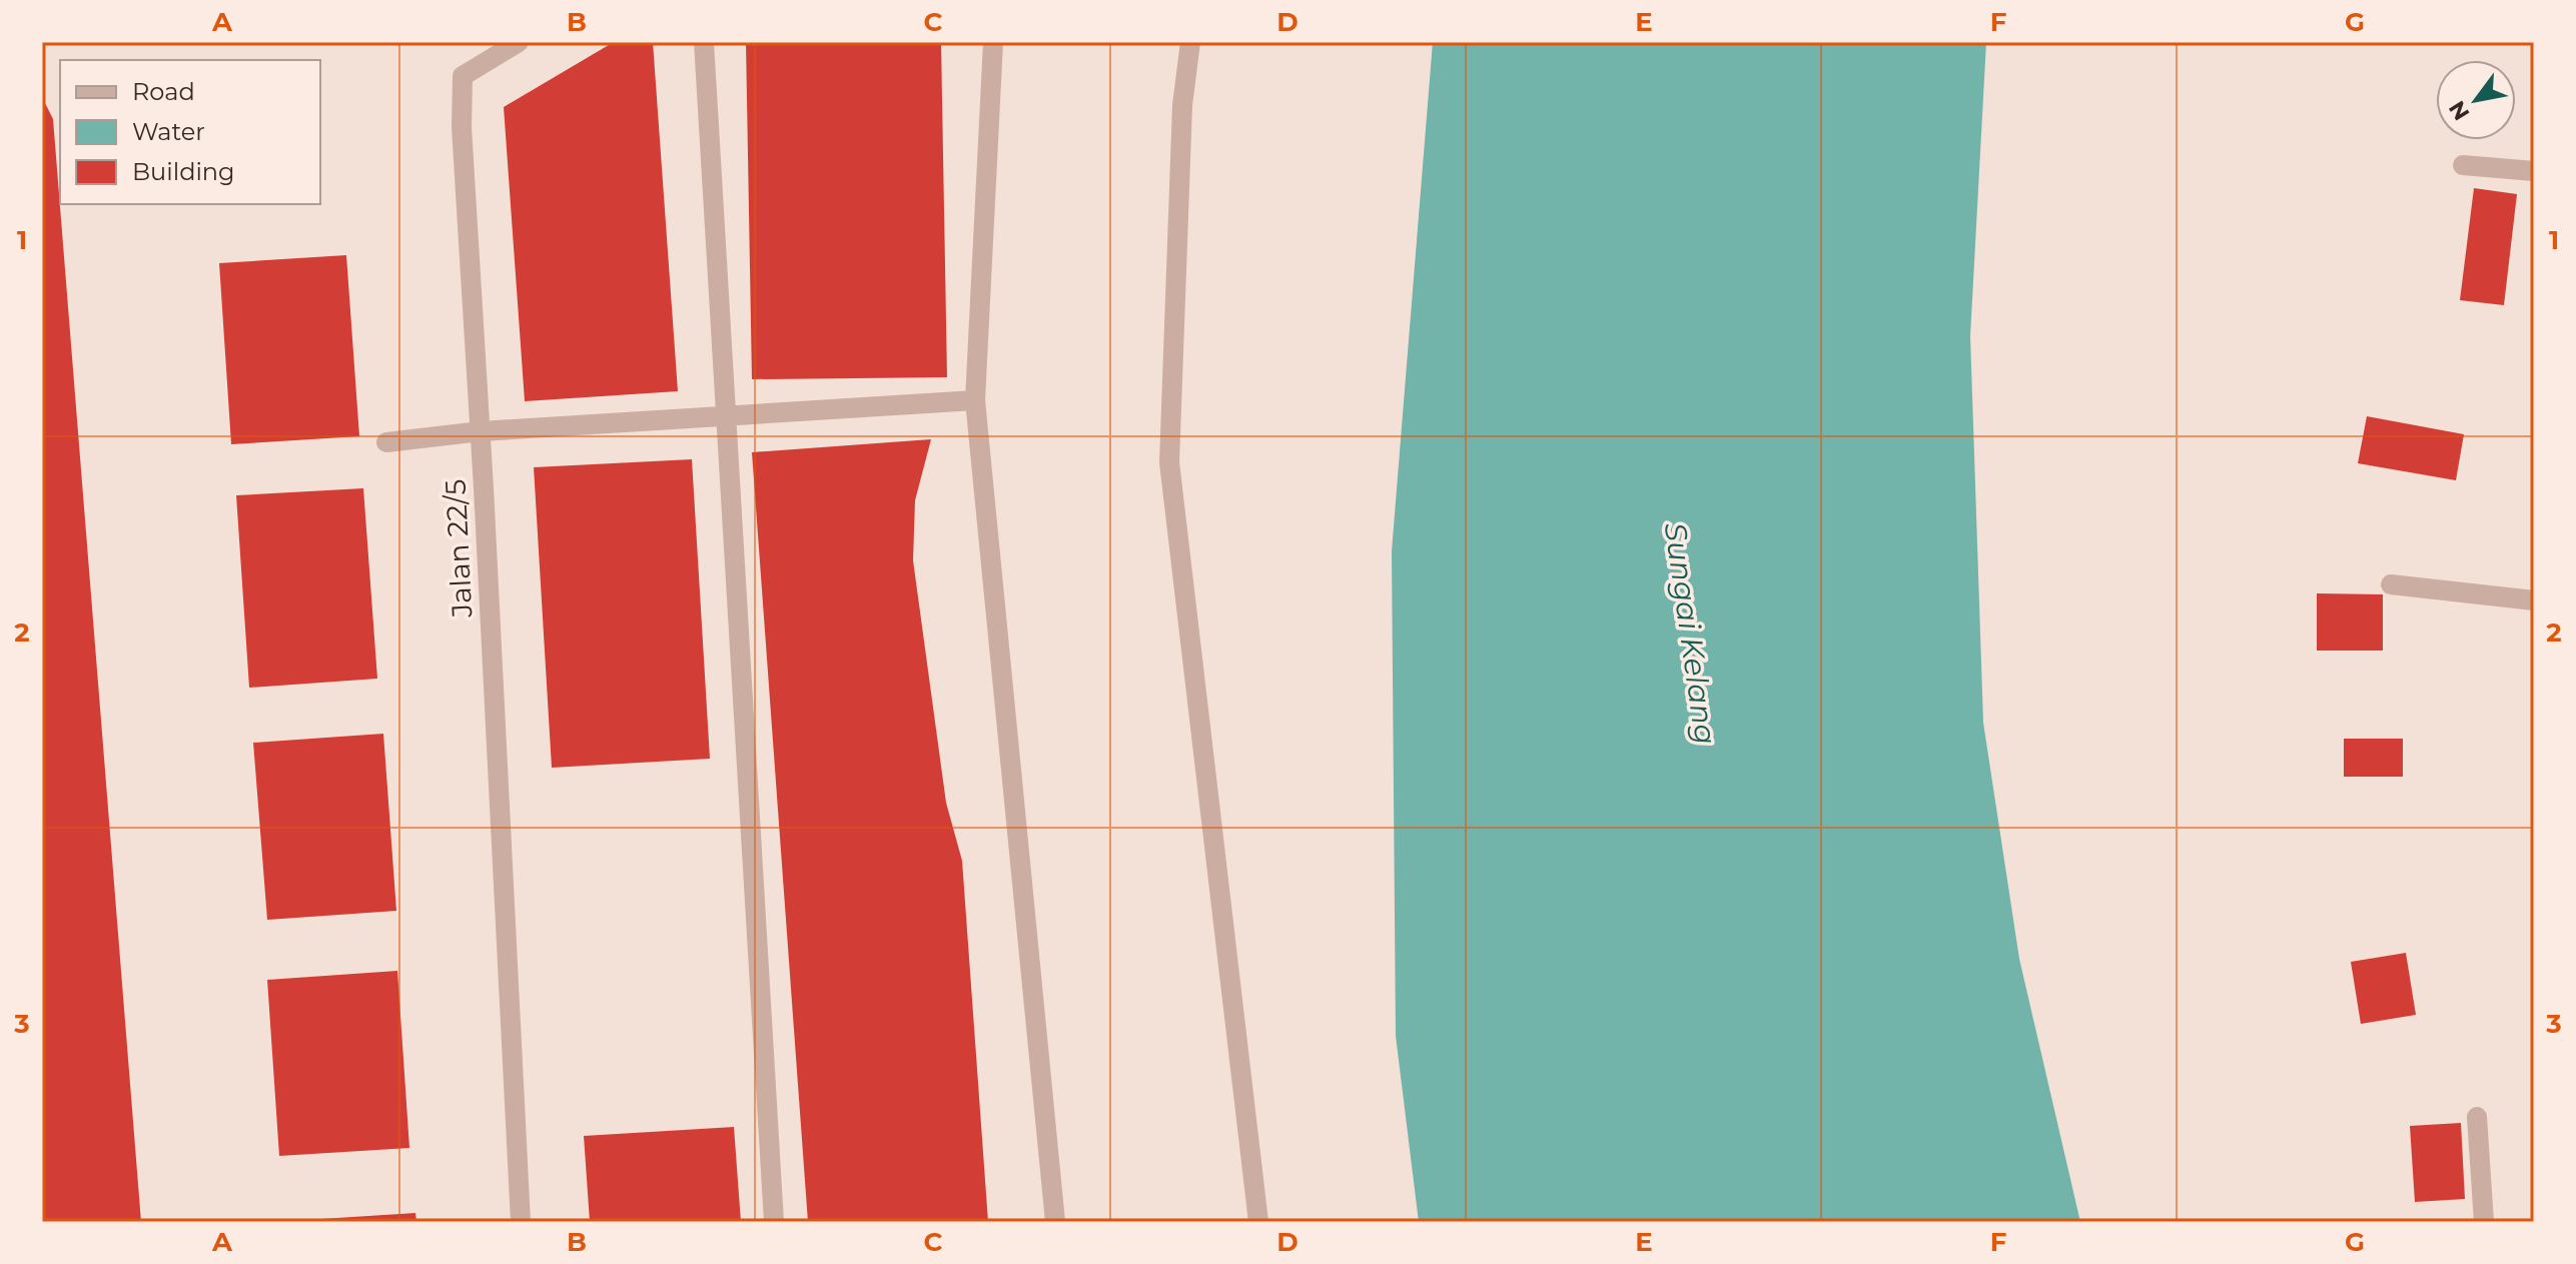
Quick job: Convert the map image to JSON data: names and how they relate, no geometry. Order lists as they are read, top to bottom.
{
  "streets": {
    "lane": ["Jalan 22/5"]
  },
  "water": ["Sungai Kelang"],
  "legend": ["Road", "Water", "Building"],
  "north": "bottom left",
  "grid": {
    "columns": [
      "A",
      "B",
      "C",
      "D",
      "E",
      "F",
      "G"
    ],
    "rows": ["1", "2", "3"]
  }
}
